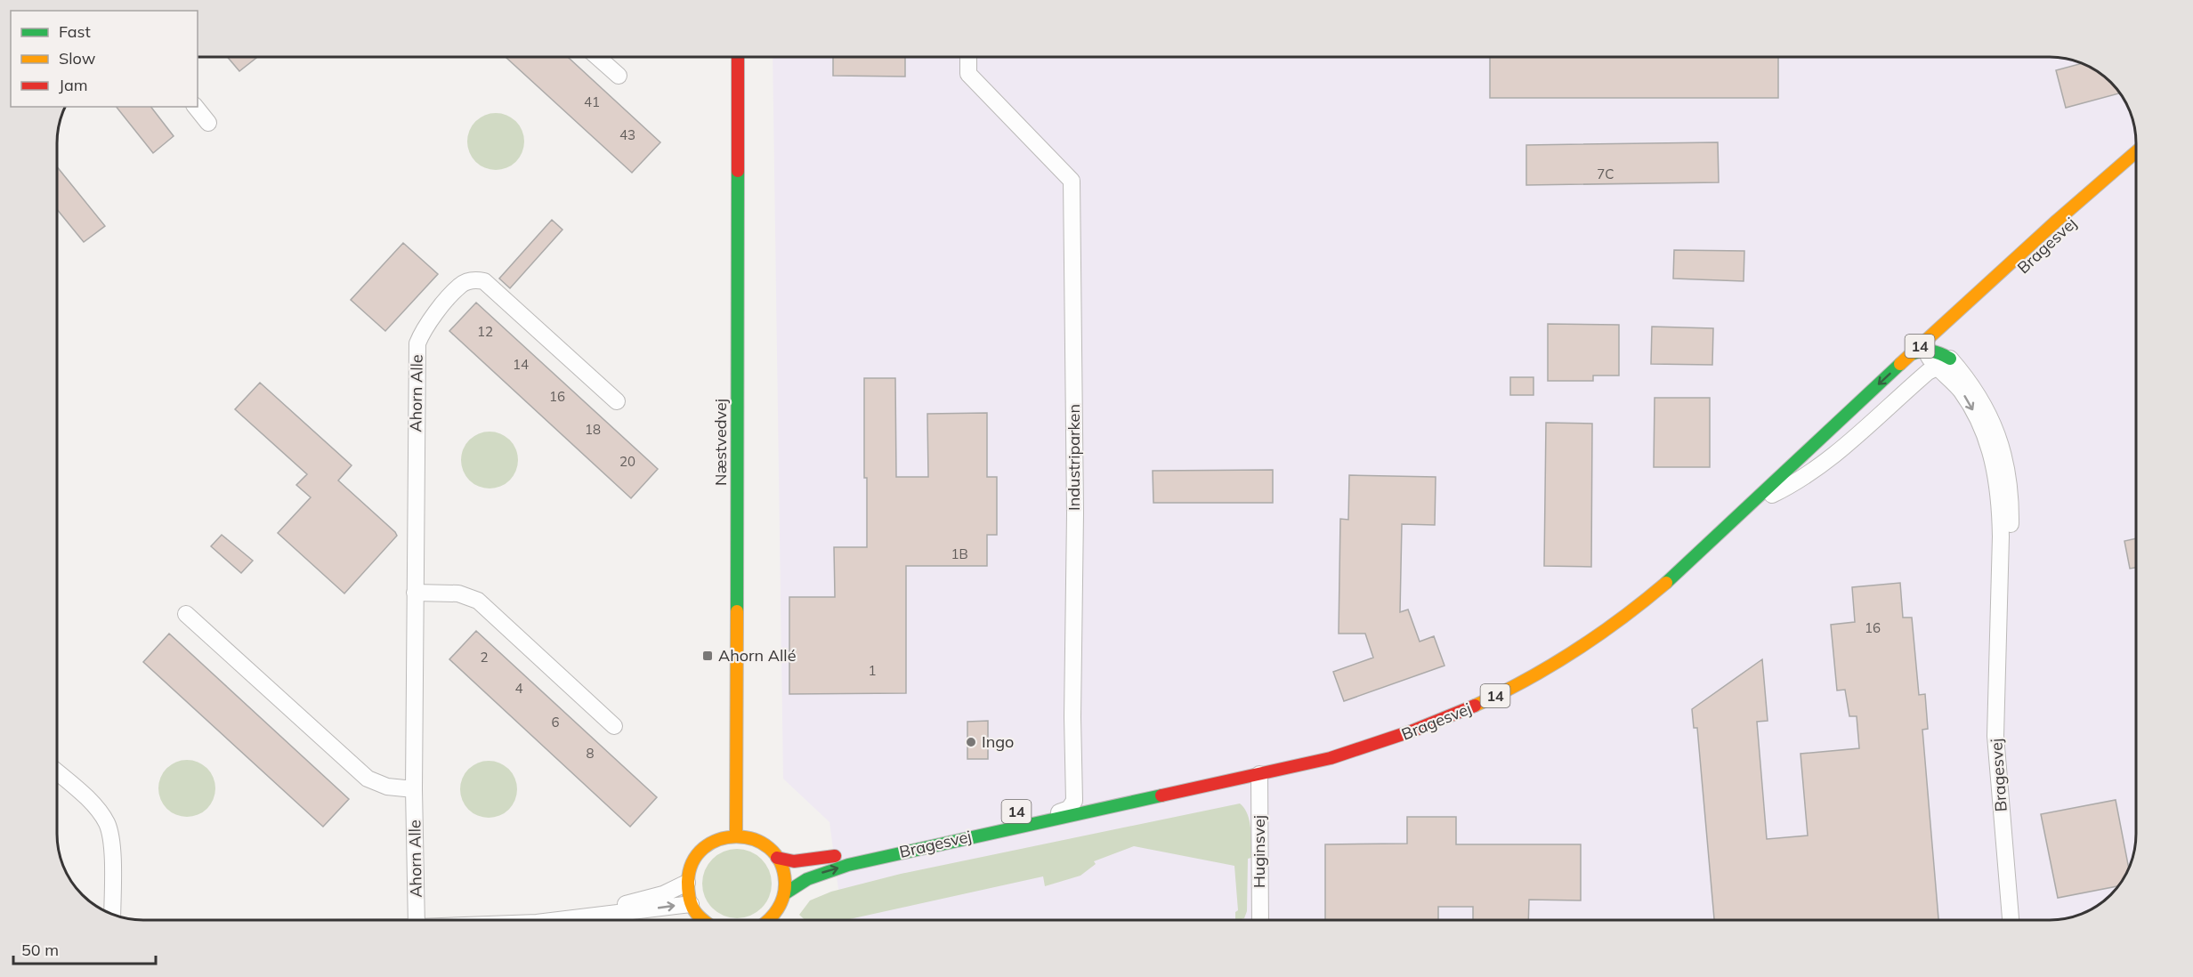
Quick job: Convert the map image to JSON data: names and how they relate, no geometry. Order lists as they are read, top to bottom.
{
  "streets": {
    "main road": ["Bragesvej", "14", "Næstvedvej"],
    "street": ["Ahorn Alle", "Industriparken", "Huginsvej"]
  },
  "crossings": [
    ["Bragesvej", "Industriparken"],
    ["Bragesvej", "Huginsvej"]
  ],
  "places": {
    "transit": ["Ahorn Allé"],
    "other": ["Ingo"]
  },
  "house_numbers": [
    "41",
    "43",
    "7C",
    "12",
    "14",
    "16",
    "18",
    "20",
    "1B",
    "16",
    "2",
    "1",
    "4",
    "6",
    "8"
  ],
  "legend": ["Fast", "Slow", "Jam"],
  "scale_bar": "50 m"
}
